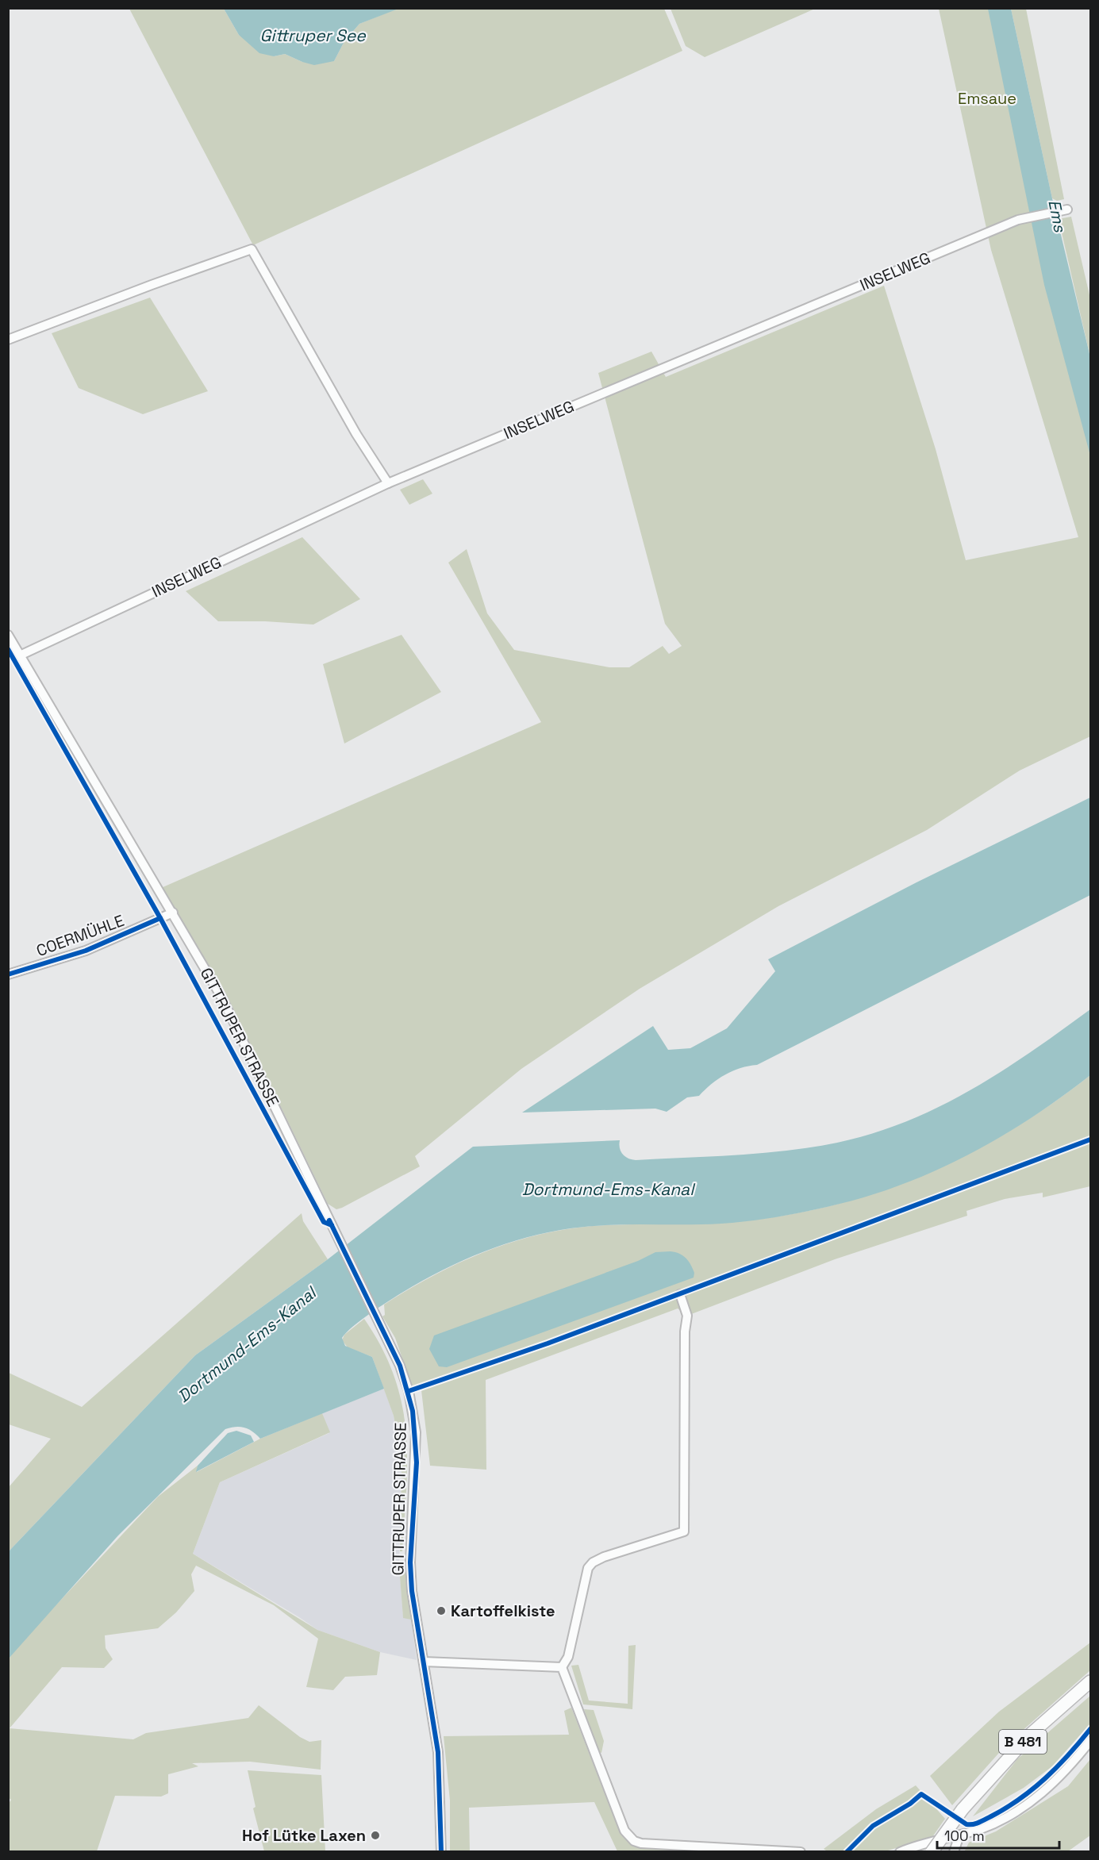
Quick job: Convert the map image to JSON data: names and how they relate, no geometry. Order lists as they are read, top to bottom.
{
  "streets": {
    "highway": ["B 481"],
    "street": ["INSELWEG", "COERMÜHLE", "GITTRUPER STRASSE"]
  },
  "crossings": [
    ["INSELWEG", "GITTRUPER STRASSE"],
    ["COERMÜHLE", "GITTRUPER STRASSE"]
  ],
  "water": ["Gittruper See", "Ems", "Dortmund-Ems-Kanal"],
  "parks": ["Emsaue"],
  "places": ["Kartoffelkiste", "Hof Lütke Laxen"],
  "scale_bar": "100 m"
}
